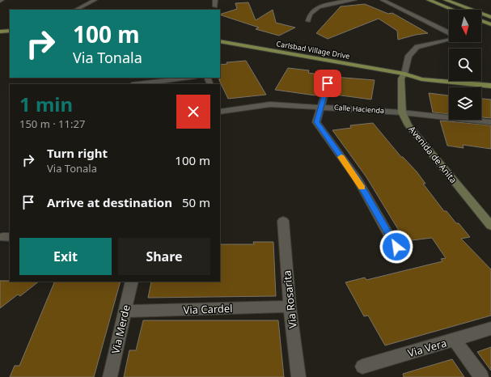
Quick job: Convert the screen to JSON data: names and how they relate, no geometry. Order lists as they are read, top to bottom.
{
  "streets": {
    "main road": ["Carlsbad Village Drive"],
    "street": [
      "Calle Hacienda",
      "Avenida de Anita",
      "Via Rosarita",
      "Via Cardel",
      "Via Merde",
      "Via Vera"
    ]
  },
  "crossings": [
    ["Carlsbad Village Drive", "Avenida de Anita"],
    ["Calle Hacienda", "Avenida de Anita"],
    ["Via Rosarita", "Via Cardel"],
    ["Via Cardel", "Via Merde"]
  ],
  "north": "bottom",
  "page": {
    "turn": ["100 m", "Via Tonala"],
    "heading": ["1 min", "150 m · 11:27"],
    "list": [
      {
        "name": "Turn right",
        "note": "Via Tonala",
        "value": "100 m"
      },
      {
        "name": "Arrive at destination",
        "value": "50 m"
      }
    ],
    "buttons": ["Exit", "Share"]
  }
}
